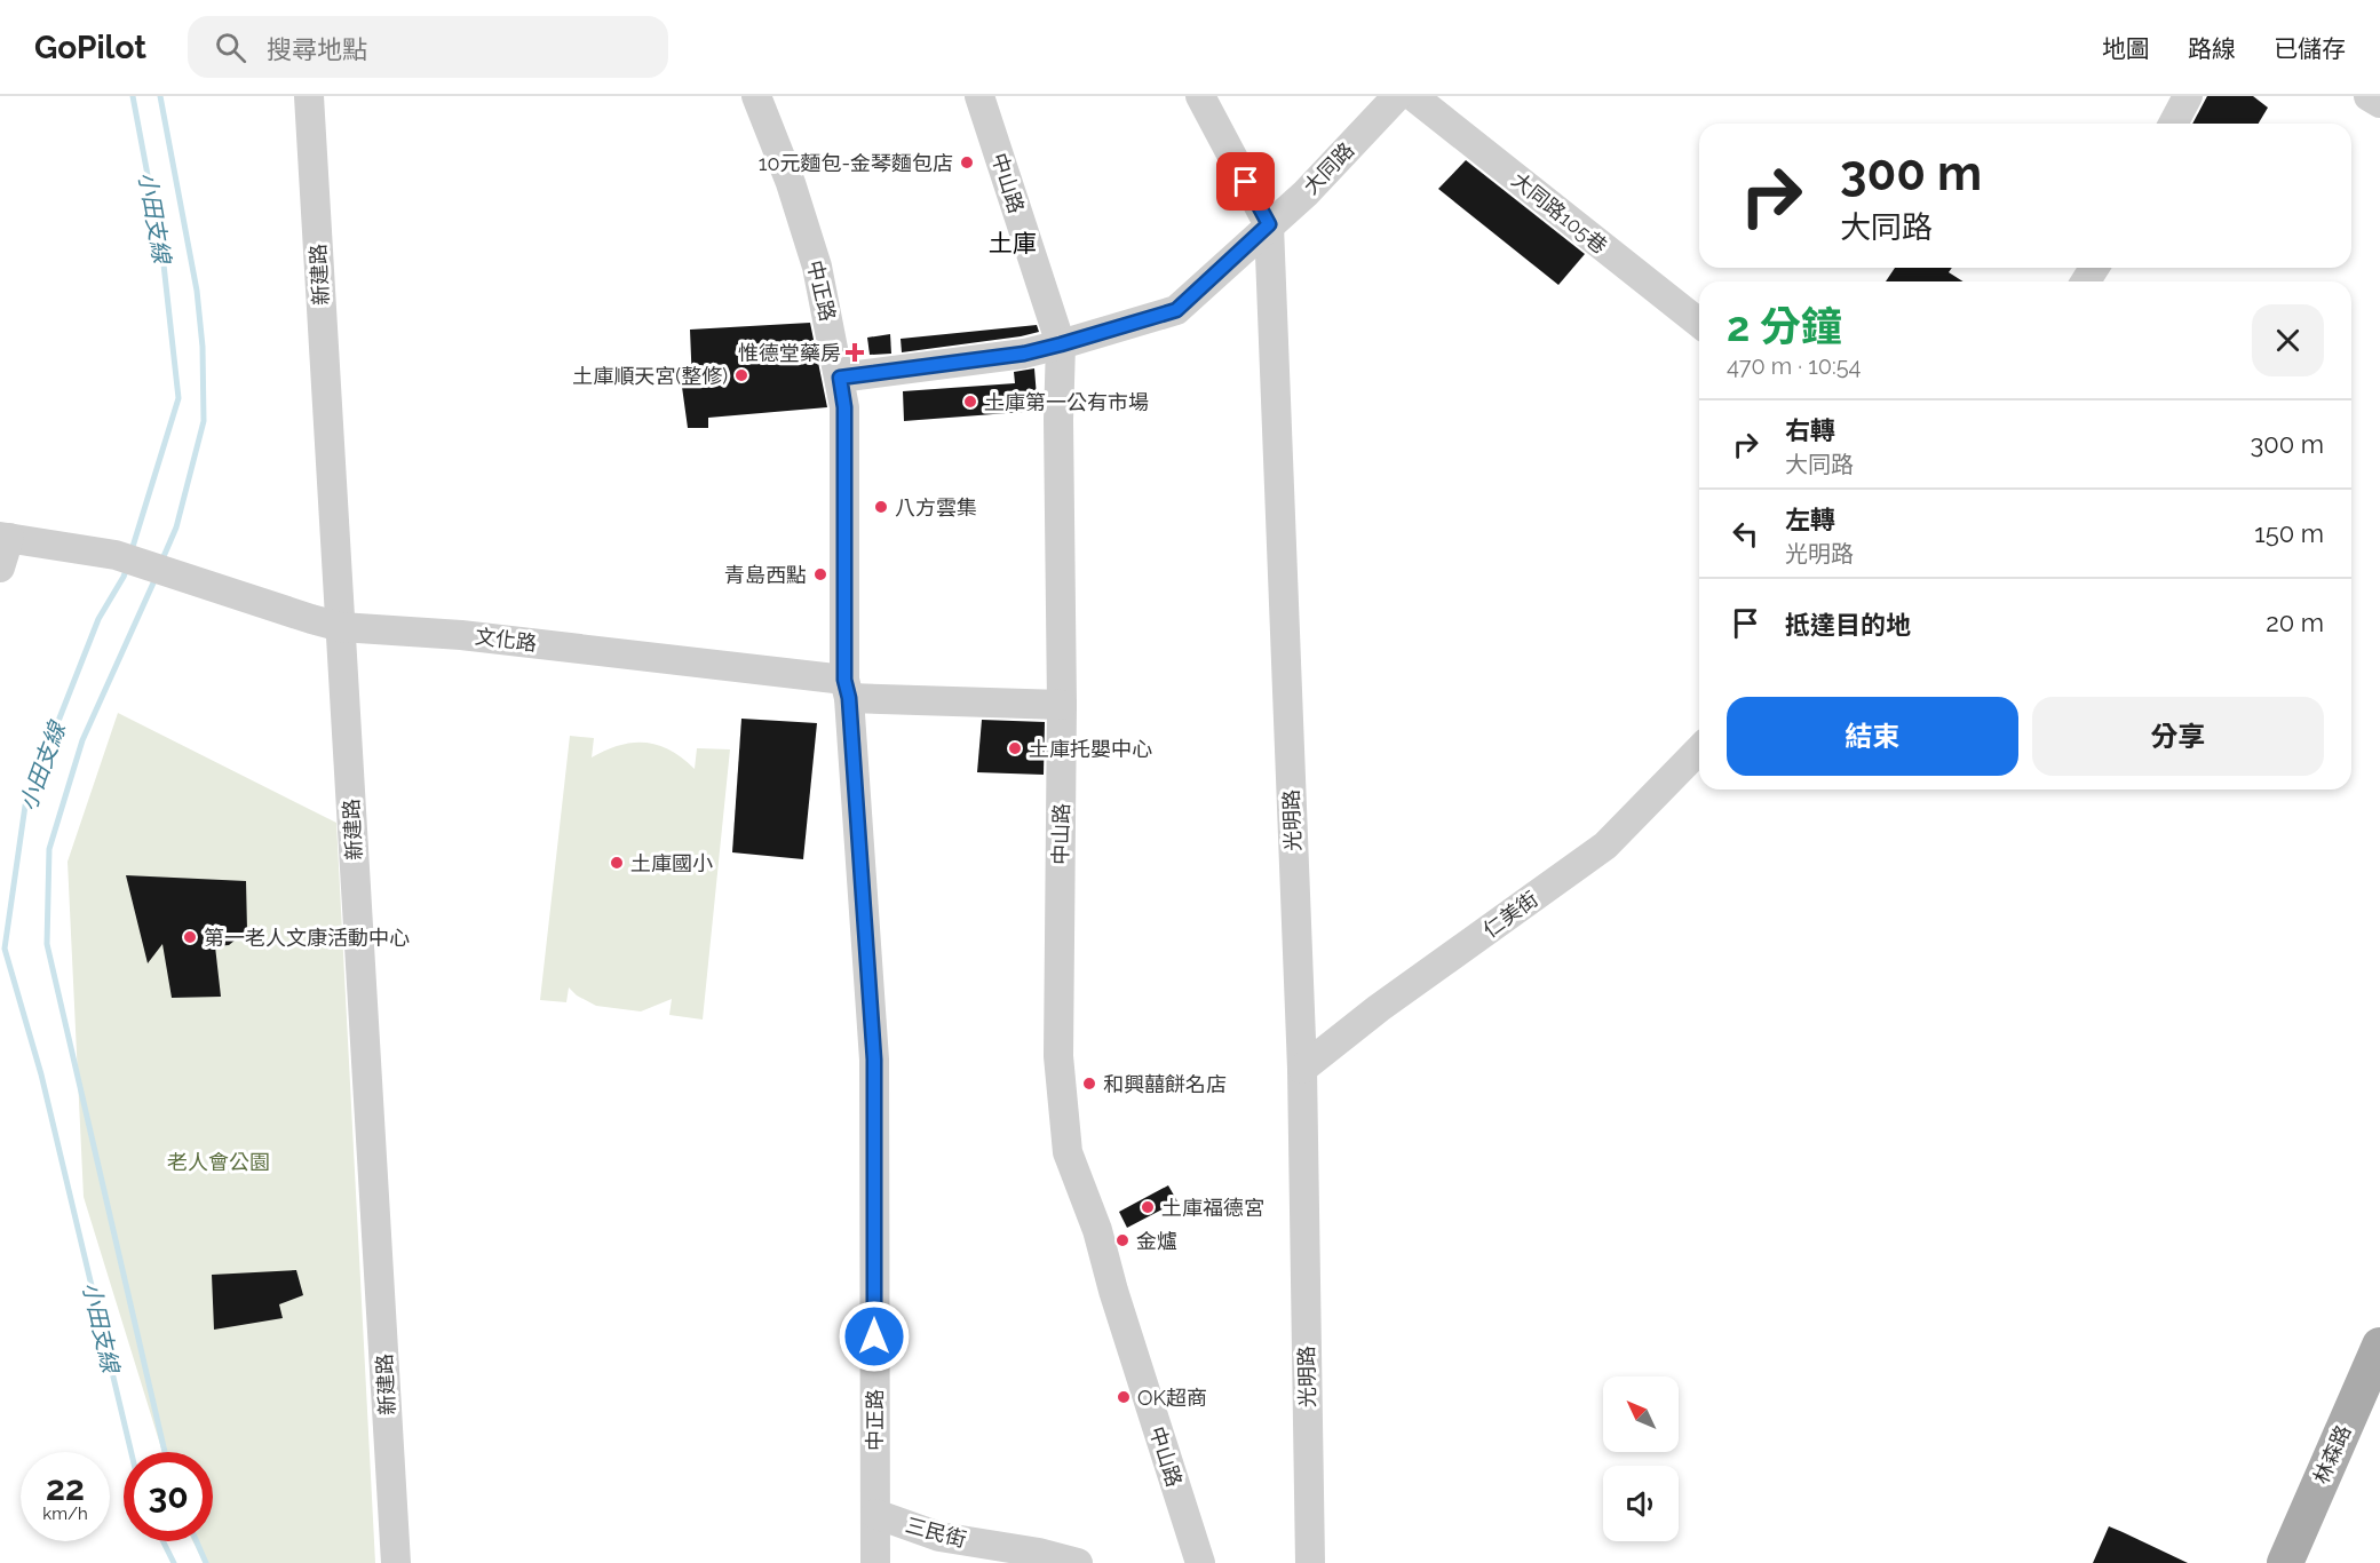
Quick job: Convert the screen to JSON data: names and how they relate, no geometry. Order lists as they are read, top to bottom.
{
  "streets": {
    "main road": ["林森路"],
    "street": [
      "大同路",
      "中山路",
      "大同路105巷",
      "新建路",
      "中正路",
      "文化路",
      "光明路",
      "仁美街",
      "三民街"
    ]
  },
  "crossings": [
    ["大同路", "中山路"],
    ["大同路", "中正路"],
    ["大同路", "光明路"],
    ["中山路", "文化路"],
    ["新建路", "文化路"],
    ["中正路", "文化路"],
    ["中正路", "三民街"],
    ["光明路", "仁美街"]
  ],
  "districts": ["土庫"],
  "water": ["小田支線"],
  "parks": ["老人會公園"],
  "places": {
    "other": [
      "10元麵包-金琴麵包店",
      "土庫順天宮(整修)",
      "土庫第一公有市場",
      "八方雲集",
      "青島西點",
      "土庫托嬰中心",
      "土庫國小",
      "第一老人文康活動中心",
      "和興囍餅名店",
      "土庫福德宮",
      "金爐",
      "OK超商"
    ],
    "health": ["惟德堂藥房"]
  },
  "north": "top left",
  "page": {
    "header": "GoPilot",
    "search": "搜尋地點",
    "nav": ["地圖", "路線", "已儲存"],
    "turn": ["300 m", "大同路"],
    "heading": ["2 分鐘", "470 m · 10:54"],
    "list": [
      {
        "name": "右轉",
        "note": "大同路",
        "value": "300 m"
      },
      {
        "name": "左轉",
        "note": "光明路",
        "value": "150 m"
      },
      {
        "name": "抵達目的地",
        "value": "20 m"
      }
    ],
    "buttons": ["結束", "分享"],
    "speed": "22 km/h",
    "limit": "30"
  }
}
